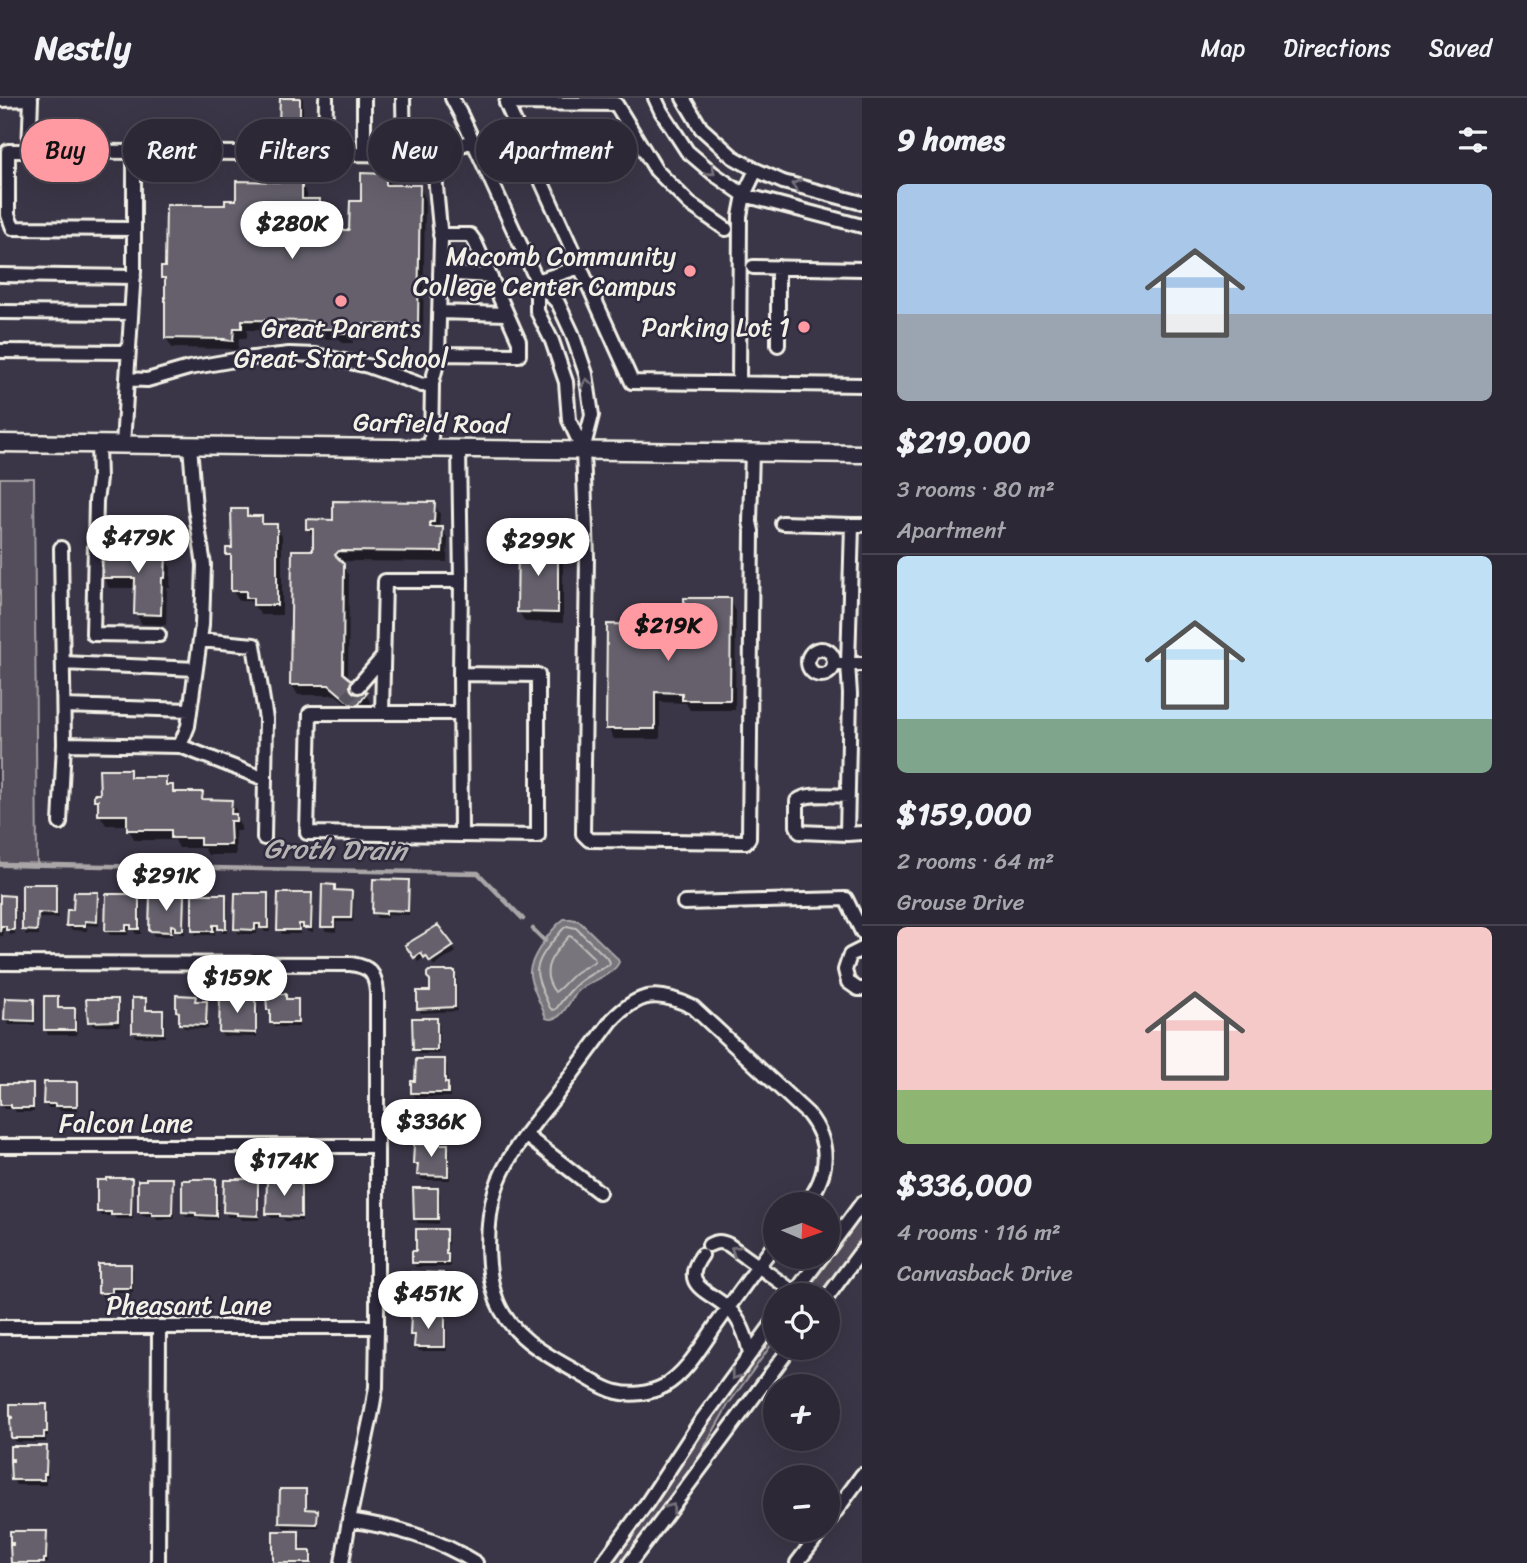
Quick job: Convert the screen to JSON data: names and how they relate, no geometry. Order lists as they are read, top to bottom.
{
  "streets": {
    "main road": ["Garfield Road"],
    "street": ["Falcon Lane", "Pheasant Lane"]
  },
  "water": ["Groth Drain"],
  "places": ["Macomb Community College Center Campus", "Great Parents Great Start School", "Parking Lot 1"],
  "north": "right",
  "page": {
    "header": "Nestly",
    "nav": ["Map", "Directions", "Saved"],
    "heading": "9 homes",
    "chip": [
      "Buy",
      "Rent",
      "Filters",
      "New",
      "Apartment"
    ],
    "list": [
      {
        "name": "$219,000",
        "note": "3 rooms · 80 m² · Apartment"
      },
      {
        "name": "$159,000",
        "note": "2 rooms · 64 m² · Grouse Drive"
      },
      {
        "name": "$336,000",
        "note": "4 rooms · 116 m² · Canvasback Drive"
      }
    ],
    "price": [
      "$280K",
      "$479K",
      "$299K",
      "$219K",
      "$291K",
      "$159K",
      "$336K",
      "$174K",
      "$451K"
    ],
    "map_buttons": ["+", "−"]
  }
}
